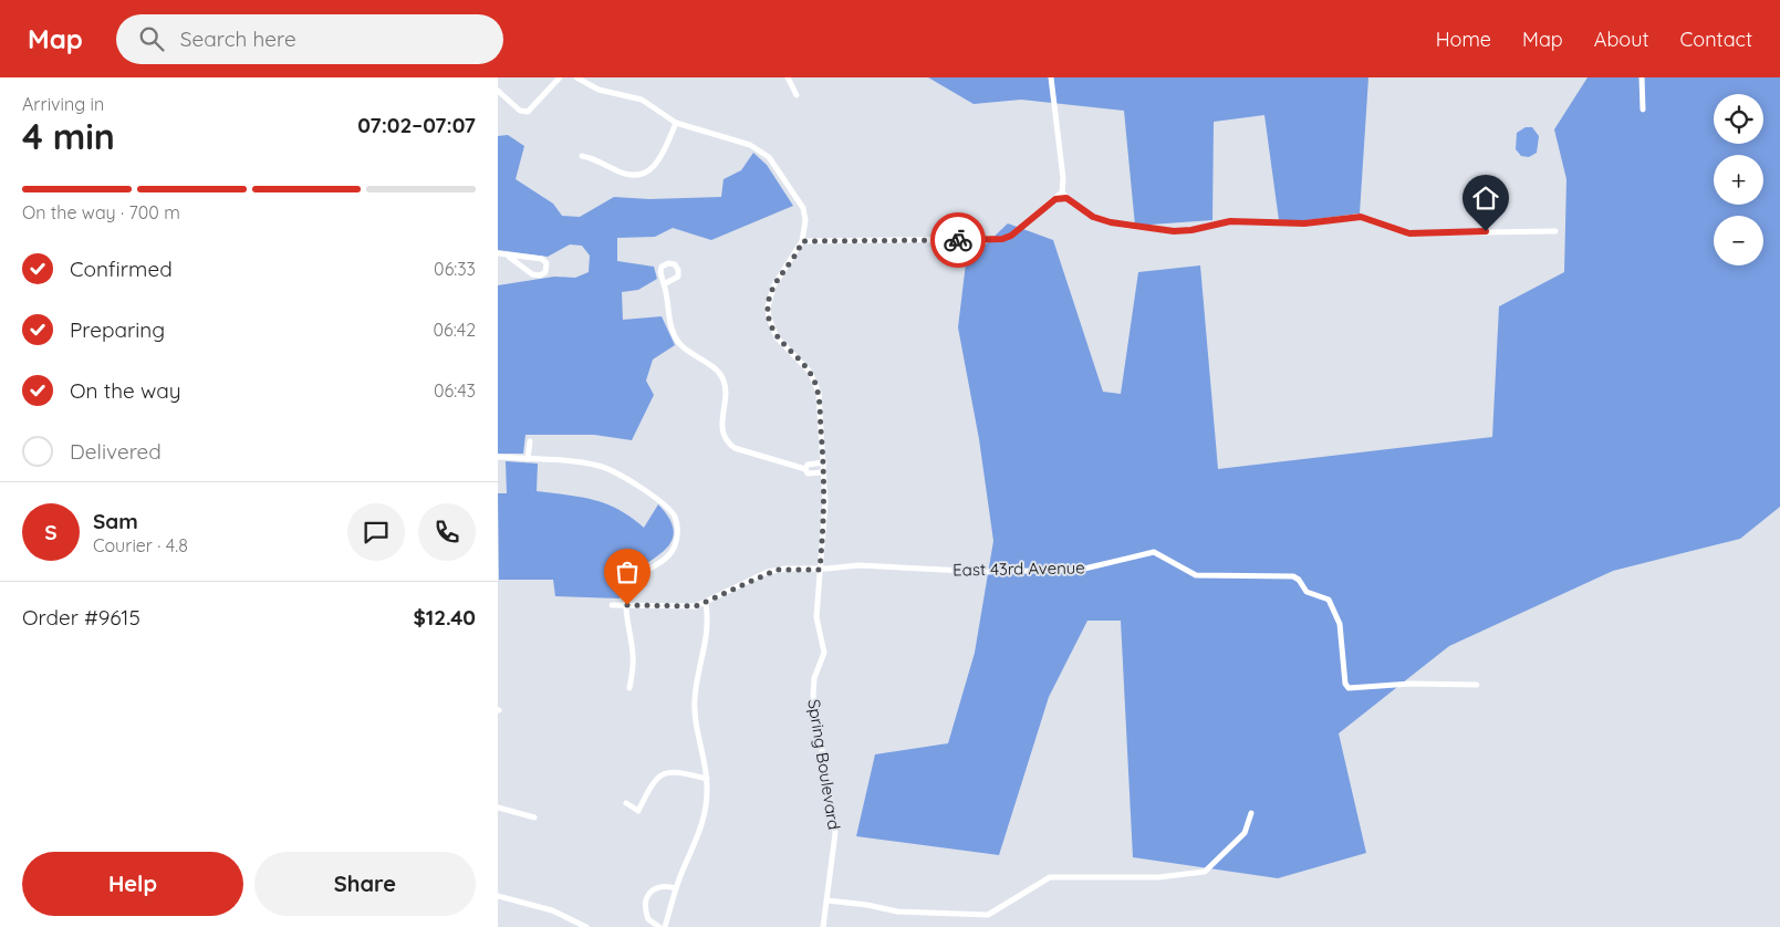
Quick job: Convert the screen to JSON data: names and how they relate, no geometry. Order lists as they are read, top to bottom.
{
  "streets": {
    "street": ["East 43rd Avenue", "Spring Boulevard"]
  },
  "crossings": [
    ["East 43rd Avenue", "Spring Boulevard"]
  ],
  "page": {
    "header": "Map",
    "search": "Search here",
    "nav": [
      "Home",
      "Map",
      "About",
      "Contact"
    ],
    "heading": ["4 min", "Arriving in", "07:02–07:07"],
    "panel": [
      "Sam",
      "Courier · 4.8",
      "Order #9615",
      "$12.40"
    ],
    "map_buttons": ["+", "−"],
    "bar": "On the way · 700 m",
    "list": [
      ["Confirmed", "06:33"],
      ["Preparing", "06:42"],
      ["On the way", "06:43"],
      "Delivered"
    ],
    "round": "S",
    "buttons": ["Help", "Share"]
  }
}
